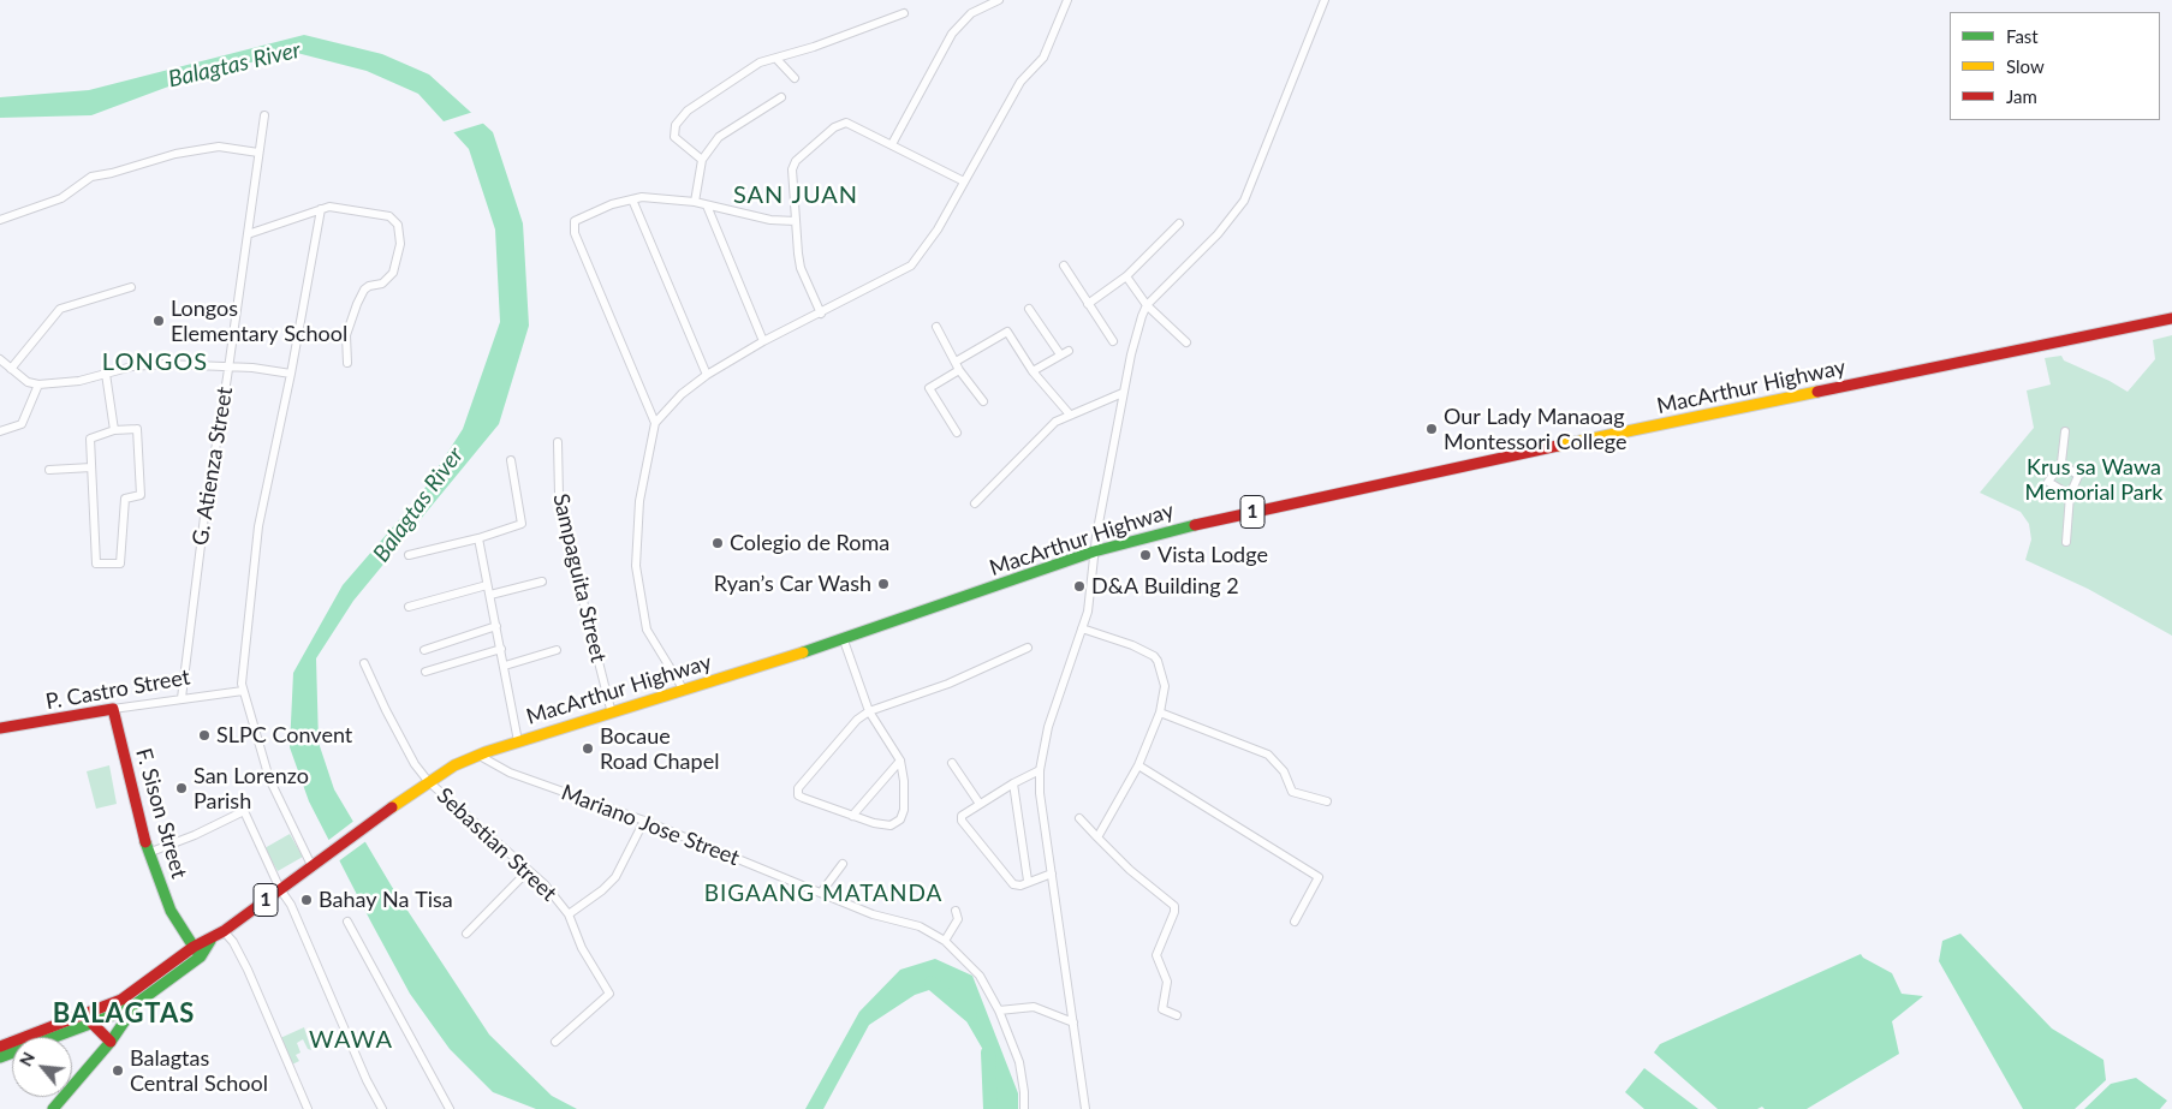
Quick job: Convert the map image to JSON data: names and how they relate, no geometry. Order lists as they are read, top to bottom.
{
  "streets": {
    "main road": [
      "MacArthur Highway",
      "1",
      "P. Castro Street",
      "F. Sison Street"
    ],
    "street": [
      "G. Atienza Street",
      "Sampaguita Street",
      "Mariano Jose Street",
      "Sebastian Street"
    ]
  },
  "crossings": [
    ["MacArthur Highway", "Sampaguita Street"],
    ["MacArthur Highway", "F. Sison Street"],
    ["MacArthur Highway", "Mariano Jose Street"],
    ["MacArthur Highway", "Sebastian Street"],
    ["G. Atienza Street", "P. Castro Street"],
    ["P. Castro Street", "F. Sison Street"]
  ],
  "districts": [
    "SAN JUAN",
    "LONGOS",
    "BIGAANG MATANDA",
    "BALAGTAS",
    "WAWA"
  ],
  "water": ["Balagtas River"],
  "parks": ["Krus sa Wawa Memorial Park"],
  "places": [
    "Longos Elementary School",
    "Our Lady Manaoag Montessori College",
    "Colegio de Roma",
    "Vista Lodge",
    "Ryan’s Car Wash",
    "D&A Building 2",
    "SLPC Convent",
    "Bocaue Road Chapel",
    "San Lorenzo Parish",
    "Bahay Na Tisa",
    "Balagtas Central School"
  ],
  "legend": ["Fast", "Slow", "Jam"],
  "north": "top left"
}
